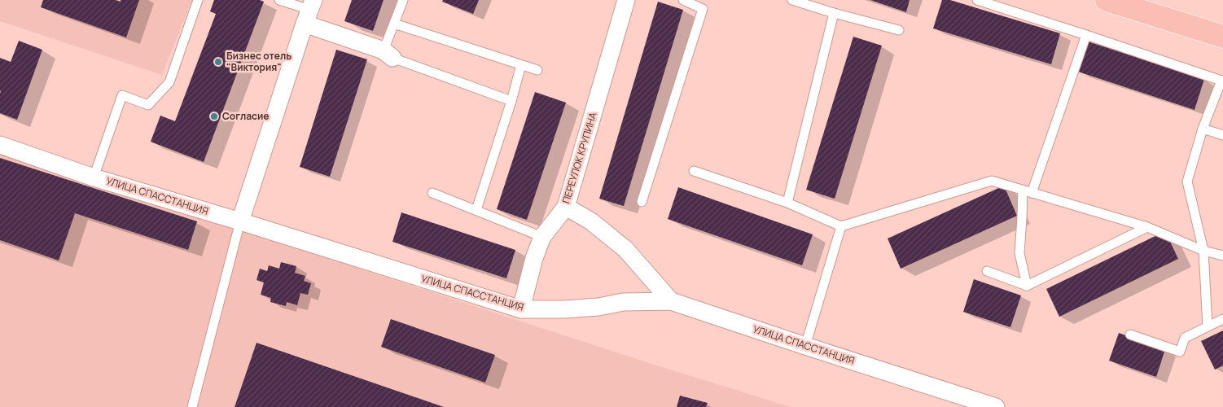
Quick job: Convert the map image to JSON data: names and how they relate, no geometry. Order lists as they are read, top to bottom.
{
  "streets": {
    "street": ["ПЕРЕУЛОК КРУПИНА", "УЛИЦА СПАССТАНЦИЯ"]
  },
  "crossings": [
    ["ПЕРЕУЛОК КРУПИНА", "УЛИЦА СПАССТАНЦИЯ"]
  ],
  "places": ["Бизнес отель \"Виктория\"", "Согласие"]
}
